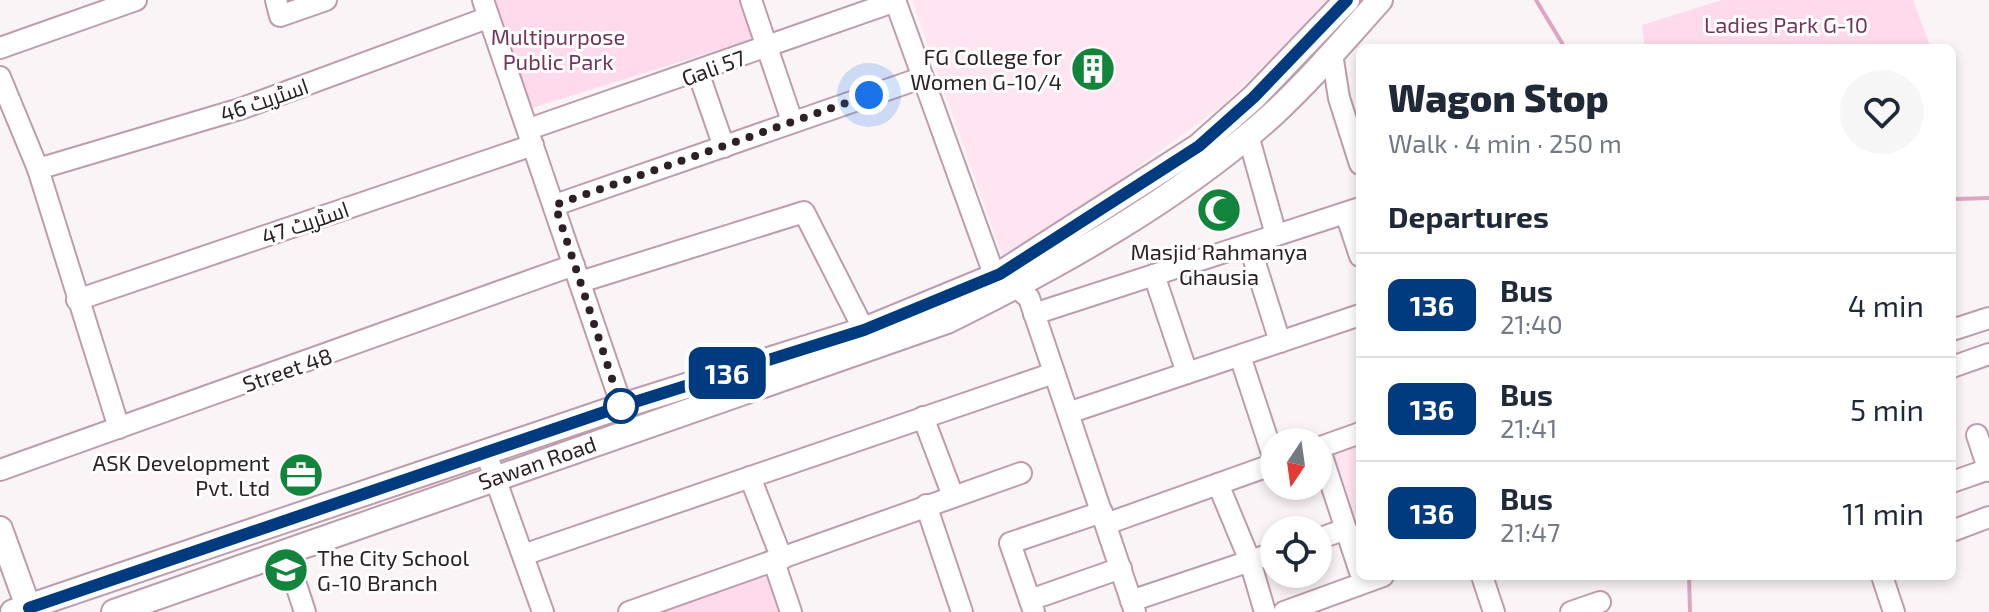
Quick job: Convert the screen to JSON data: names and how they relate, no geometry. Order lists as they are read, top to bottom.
{
  "streets": {
    "main road": ["Sawan Road"],
    "street": [
      "Gali 57",
      "اسٹریٹ 46",
      "اسٹریٹ 47",
      "Street 48"
    ]
  },
  "crossings": [
    ["Gali 57", "اسٹریٹ 47"],
    ["Street 48", "Sawan Road"]
  ],
  "parks": ["Ladies Park G-10", "Multipurpose Public Park"],
  "places": {
    "building": ["FG College for Women G-10/4"],
    "mosque": ["Masjid Rahmanya Ghausia"],
    "office": ["ASK Development Pvt. Ltd"],
    "school or university": ["The City School G-10 Branch"]
  },
  "lines": ["bus line 136"],
  "north": "bottom",
  "page": {
    "on_map": "136",
    "heading": [
      ["Wagon Stop", "Walk · 4 min · 250 m"],
      "Departures"
    ],
    "list": [
      {
        "mark": "136",
        "name": "Bus",
        "note": "21:40",
        "value": "4 min"
      },
      {
        "mark": "136",
        "name": "Bus",
        "note": "21:41",
        "value": "5 min"
      },
      {
        "mark": "136",
        "name": "Bus",
        "note": "21:47",
        "value": "11 min"
      }
    ]
  }
}
